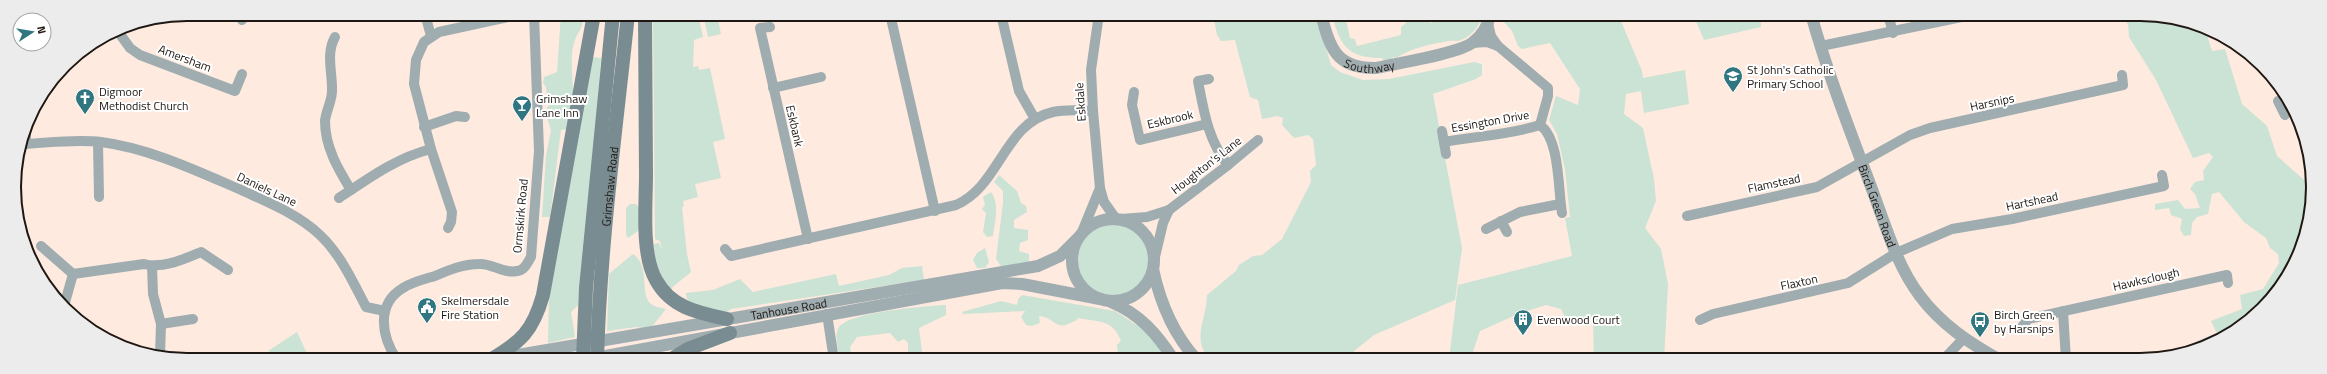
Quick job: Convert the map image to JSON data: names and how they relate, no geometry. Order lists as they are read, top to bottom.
{
  "streets": {
    "main road": ["Grimshaw Road"],
    "street": [
      "Amersham",
      "Southway",
      "Eskdale",
      "Harsnips",
      "Eskbrook",
      "Essington Drive",
      "Eskbank",
      "Houghton's Lane",
      "Flamstead",
      "Daniels Lane",
      "Hartshead",
      "Birch Green Road",
      "Ormskirk Road",
      "Hawksclough",
      "Flaxton",
      "Tanhouse Road"
    ]
  },
  "crossings": [
    ["Southway", "Essington Drive"],
    ["Eskdale", "Houghton's Lane"],
    ["Eskdale", "Tanhouse Road"],
    ["Harsnips", "Flamstead"],
    ["Harsnips", "Birch Green Road"],
    ["Eskbrook", "Houghton's Lane"],
    ["Houghton's Lane", "Tanhouse Road"],
    ["Flamstead", "Birch Green Road"],
    ["Daniels Lane", "Ormskirk Road"],
    ["Hartshead", "Birch Green Road"],
    ["Hartshead", "Flaxton"],
    ["Birch Green Road", "Flaxton"]
  ],
  "places": {
    "school or university": ["St John's Catholic Primary School"],
    "church": ["Digmoor Methodist Church"],
    "bar": ["Grimshaw Lane Inn"],
    "public building": ["Skelmersdale Fire Station"],
    "building": ["Evenwood Court"],
    "bus stop": ["Birch Green, by Harsnips"]
  },
  "north": "right"
}
